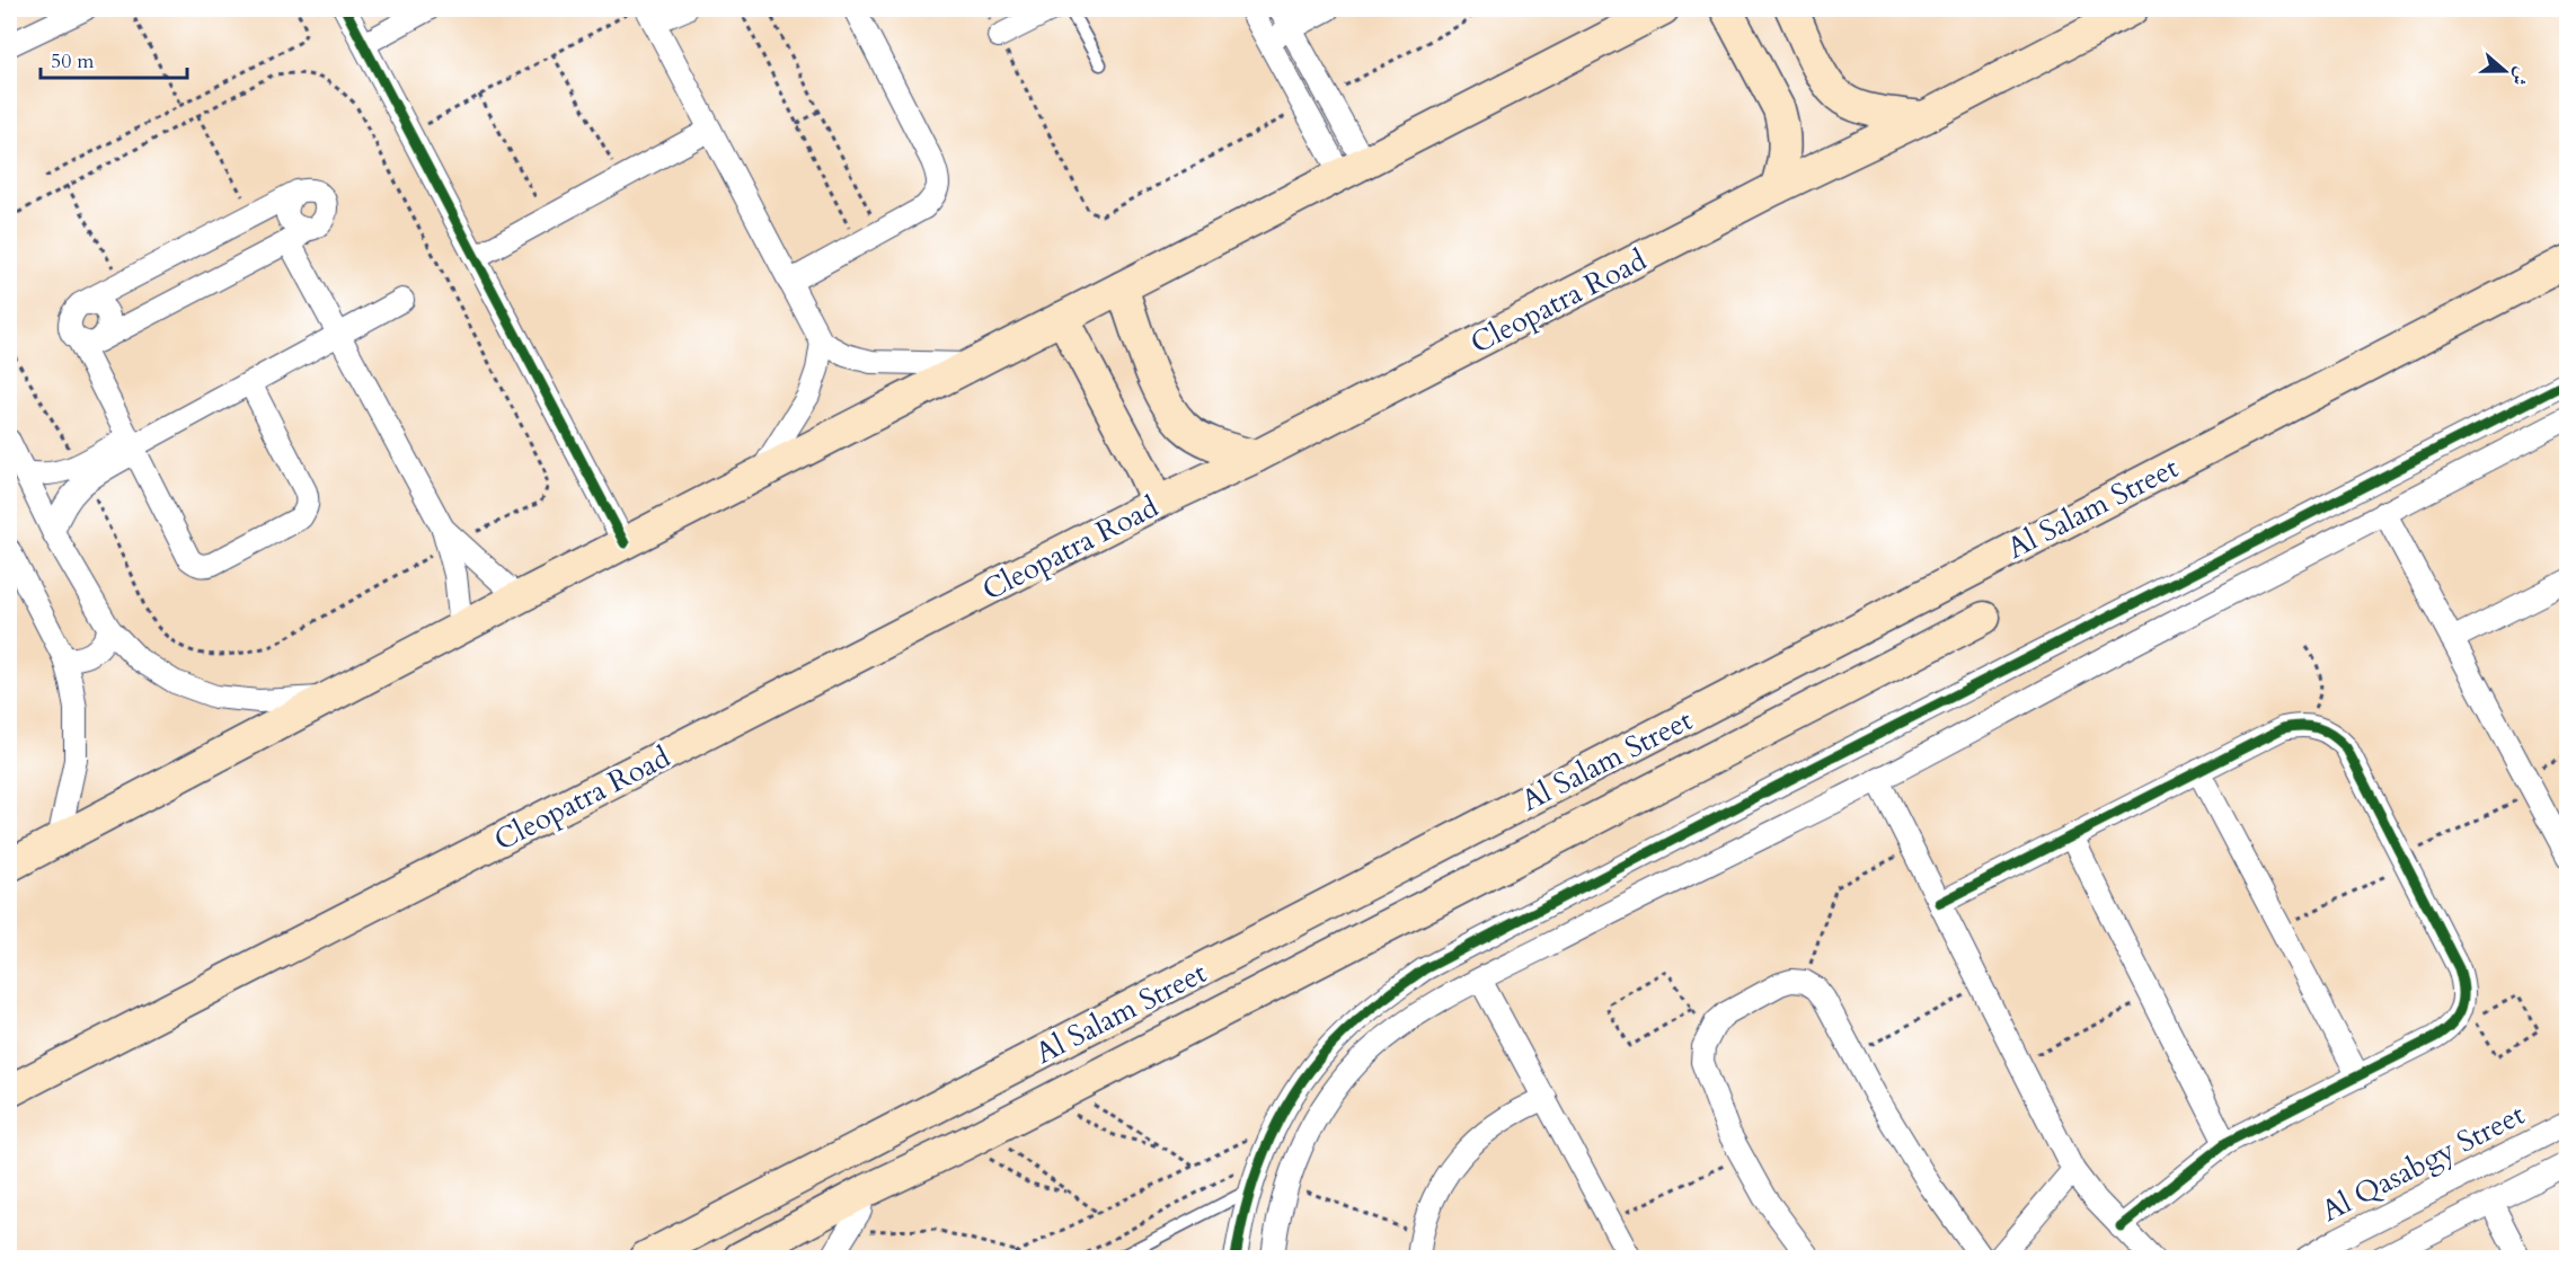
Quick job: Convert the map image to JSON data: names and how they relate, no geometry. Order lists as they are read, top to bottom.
{
  "streets": {
    "main road": ["Cleopatra Road", "Al Salam Street"],
    "street": ["Al Qasabgy Street"]
  },
  "scale_bar": "50 m",
  "north": "right"
}
